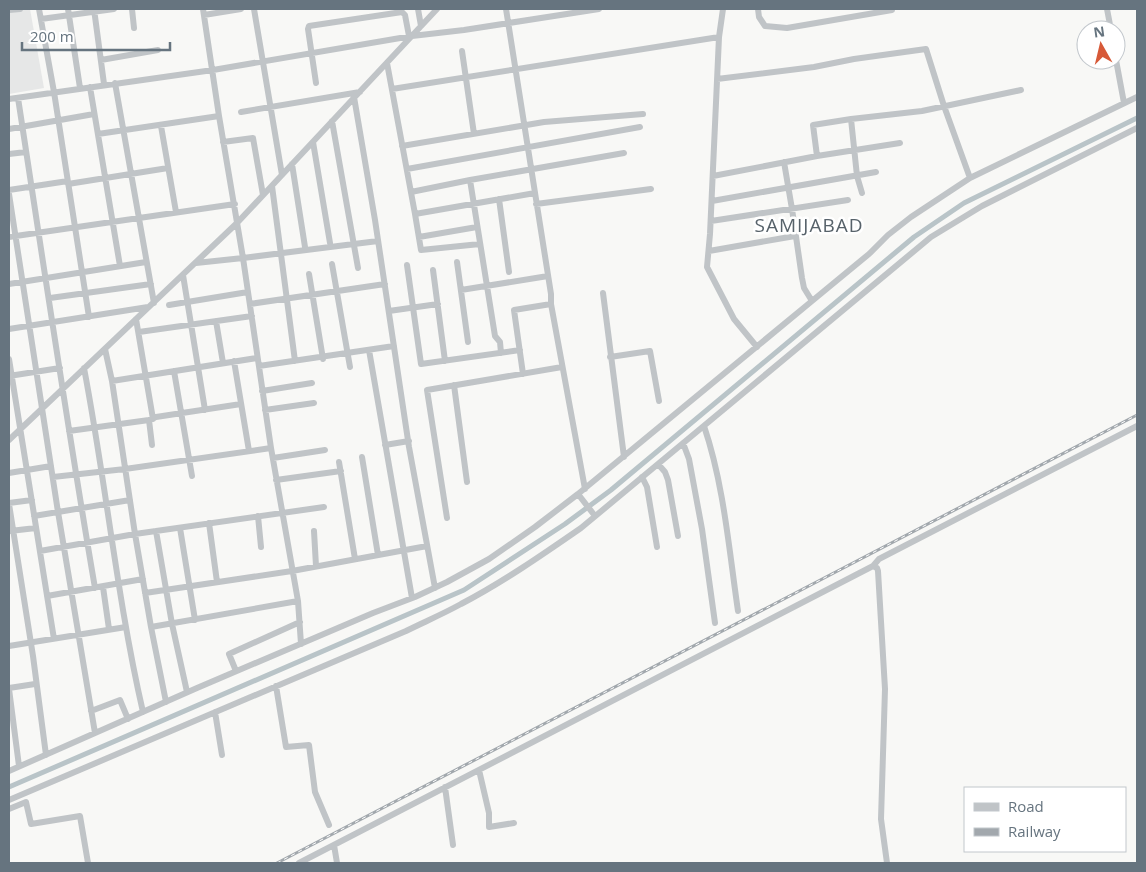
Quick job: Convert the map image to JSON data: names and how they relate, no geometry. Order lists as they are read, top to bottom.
{
  "districts": ["SAMIJABAD"],
  "legend": ["Road", "Railway"],
  "scale_bar": "200 m",
  "north": "top"
}
